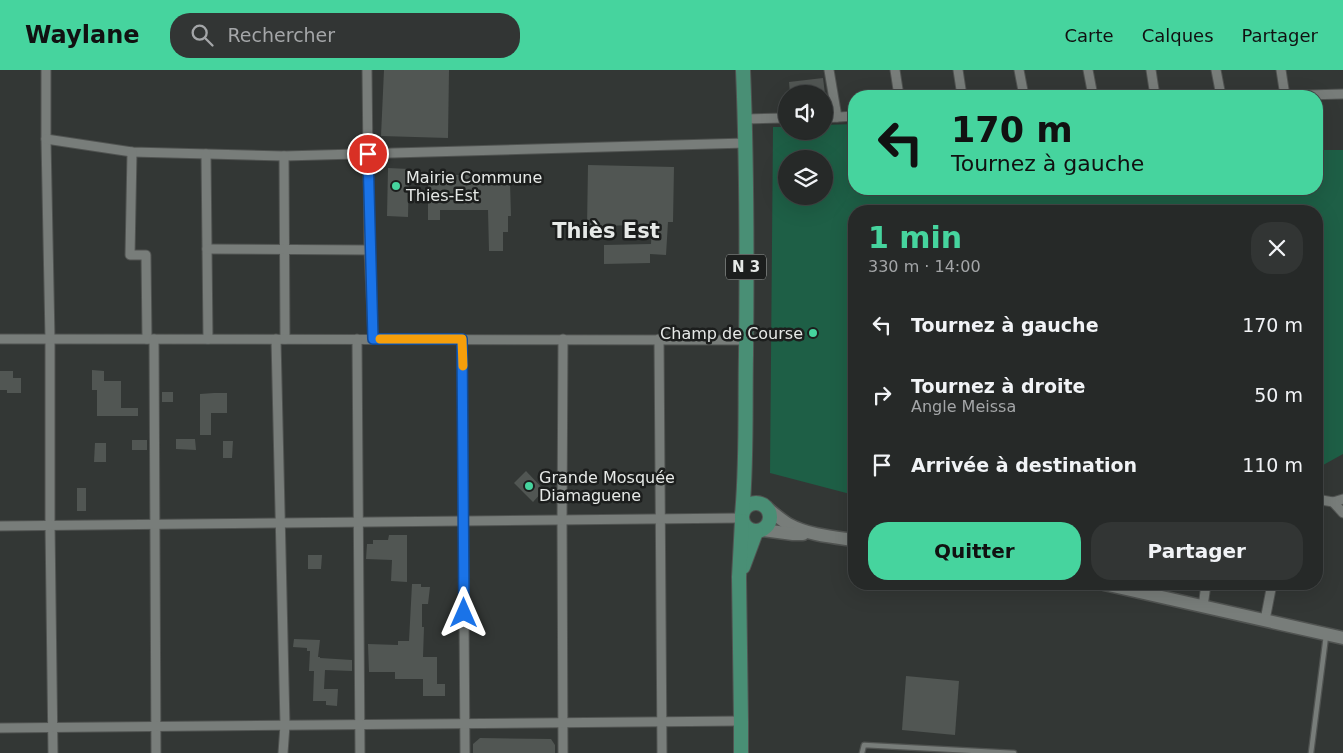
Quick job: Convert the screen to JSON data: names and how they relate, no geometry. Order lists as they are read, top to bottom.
{
  "streets": {
    "main road": ["N 3"]
  },
  "districts": ["Thiès Est"],
  "places": ["Mairie Commune Thies-Est", "Champ de Course", "Grande Mosquée Diamaguene"],
  "page": {
    "header": "Waylane",
    "search": "Rechercher",
    "nav": ["Carte", "Calques", "Partager"],
    "turn": ["170 m", "Tournez à gauche"],
    "heading": ["1 min", "330 m · 14:00"],
    "list": [
      {
        "name": "Tournez à gauche",
        "value": "170 m"
      },
      {
        "name": "Tournez à droite",
        "note": "Angle Meissa",
        "value": "50 m"
      },
      {
        "name": "Arrivée à destination",
        "value": "110 m"
      }
    ],
    "buttons": ["Quitter", "Partager"]
  }
}
